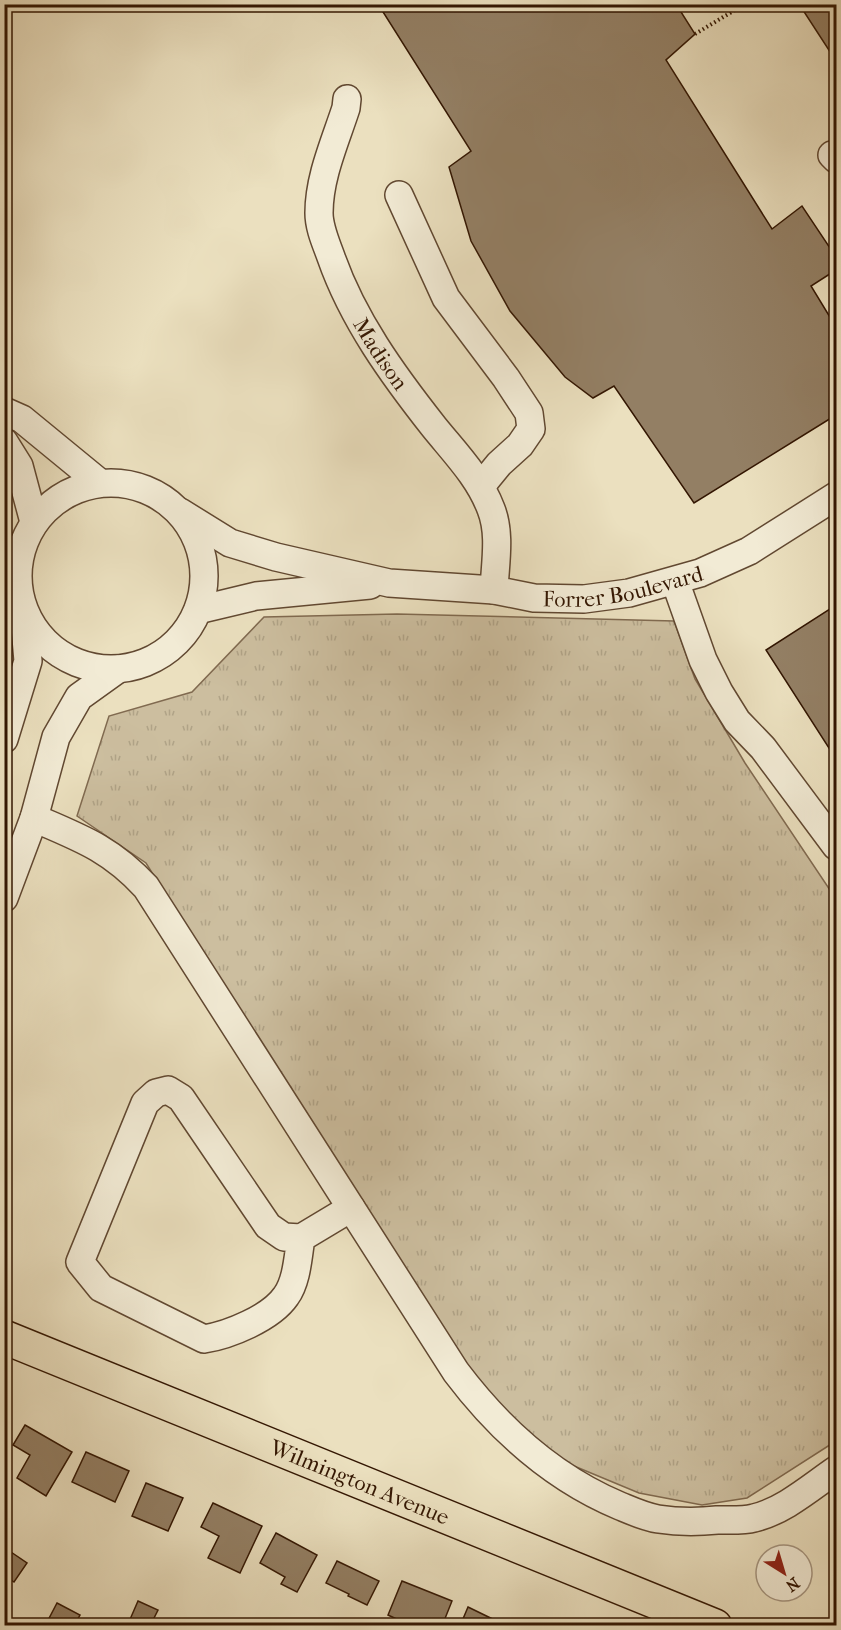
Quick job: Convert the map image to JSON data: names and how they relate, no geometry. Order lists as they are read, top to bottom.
{
  "streets": {
    "main road": ["Wilmington Avenue"],
    "street": ["Madison", "Forrer Boulevard"]
  },
  "crossings": [
    ["Madison", "Forrer Boulevard"]
  ],
  "north": "bottom right"
}
